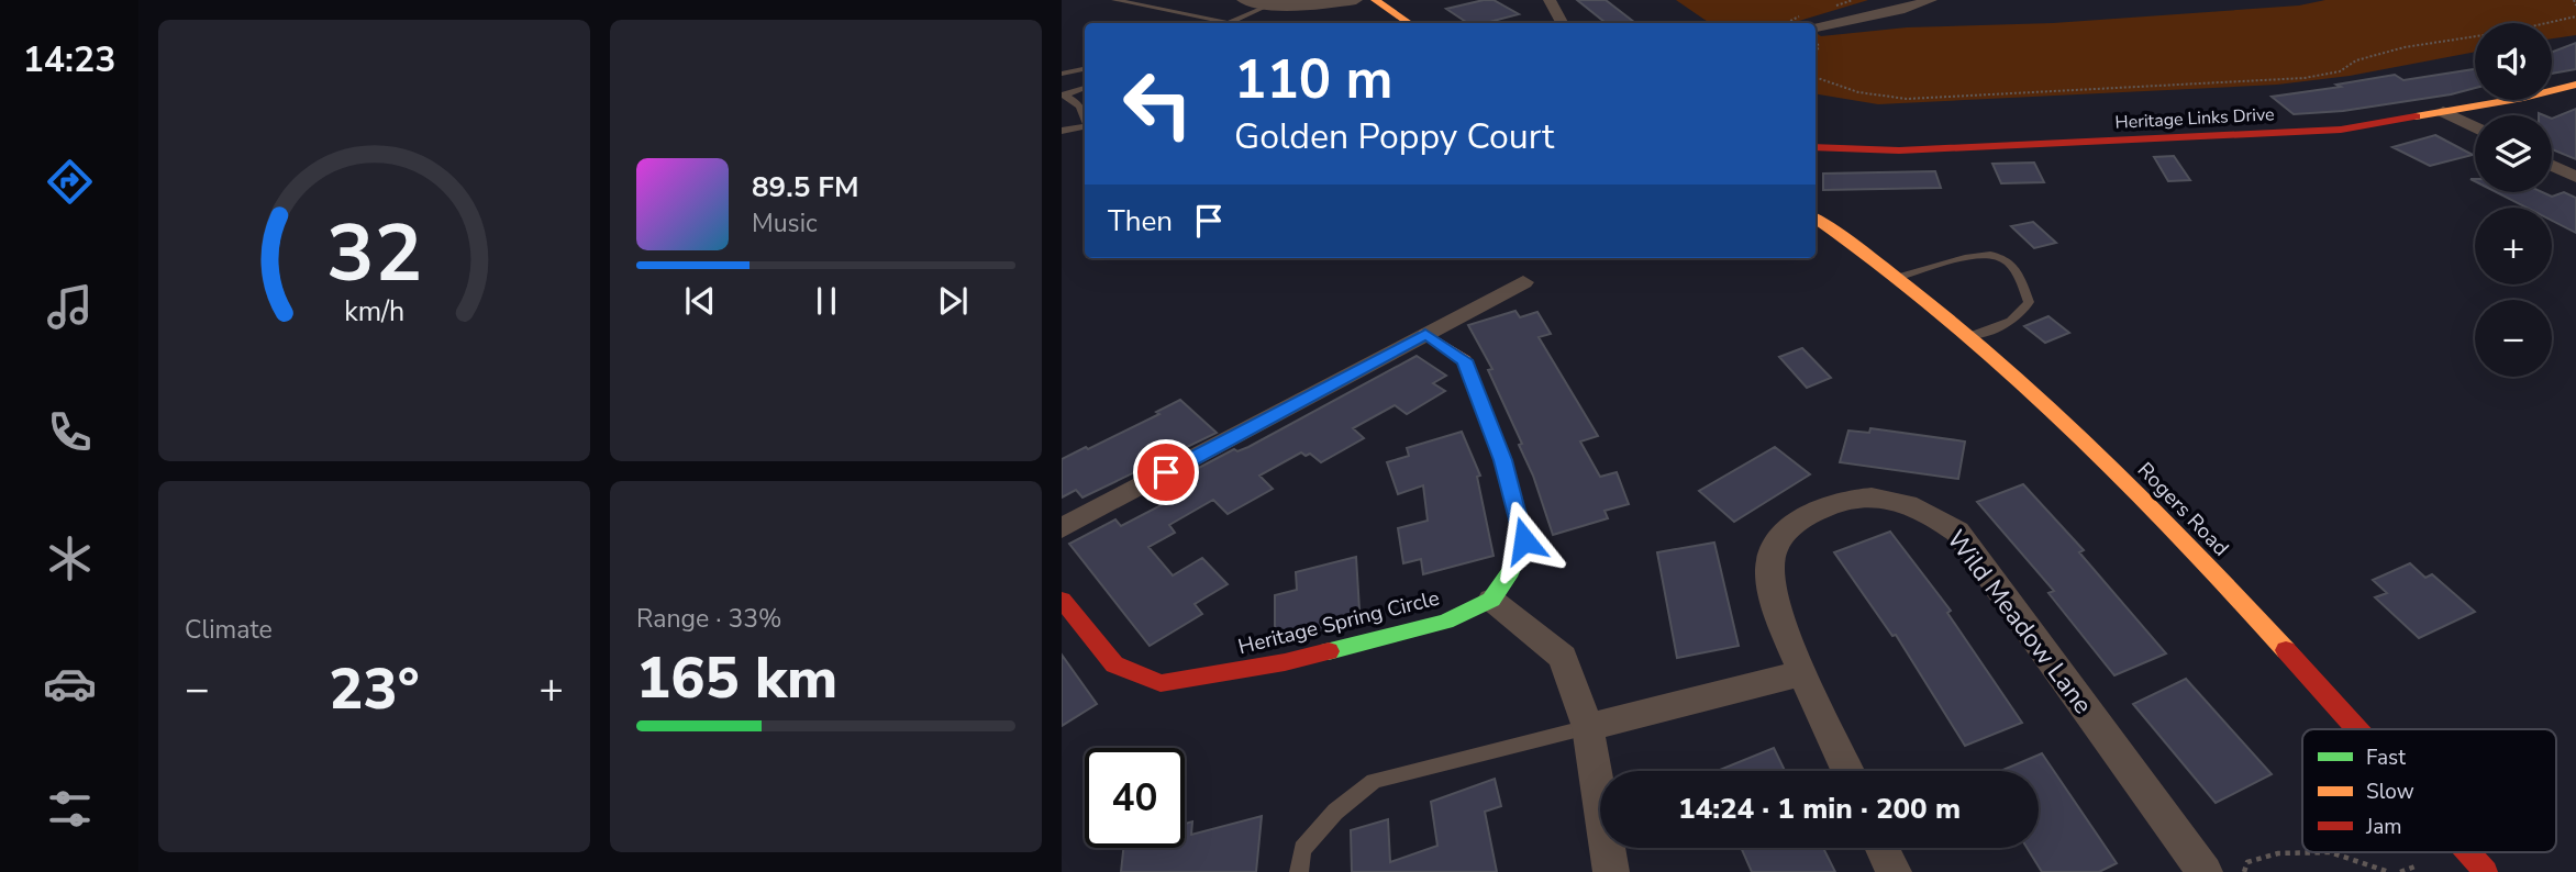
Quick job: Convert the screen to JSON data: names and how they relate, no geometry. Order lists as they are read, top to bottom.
{
  "streets": {
    "street": [
      "Heritage Links Drive",
      "Rogers Road",
      "Heritage Spring Circle",
      "Wild Meadow Lane"
    ]
  },
  "legend": ["Fast", "Slow", "Jam"],
  "page": {
    "tabs": "14:23",
    "map_buttons": ["+", "−"],
    "turn": ["110 m", "Golden Poppy Court"],
    "song": ["89.5 FM", "Music"],
    "then": "Then",
    "tile": [
      "Climate",
      ["Range · 33%", "165 km"]
    ],
    "heat": ["−", "23°", "+"],
    "limit": "40",
    "trip": "14:24 · 1 min · 200 m",
    "gauge": ["32", "km/h"]
  }
}
